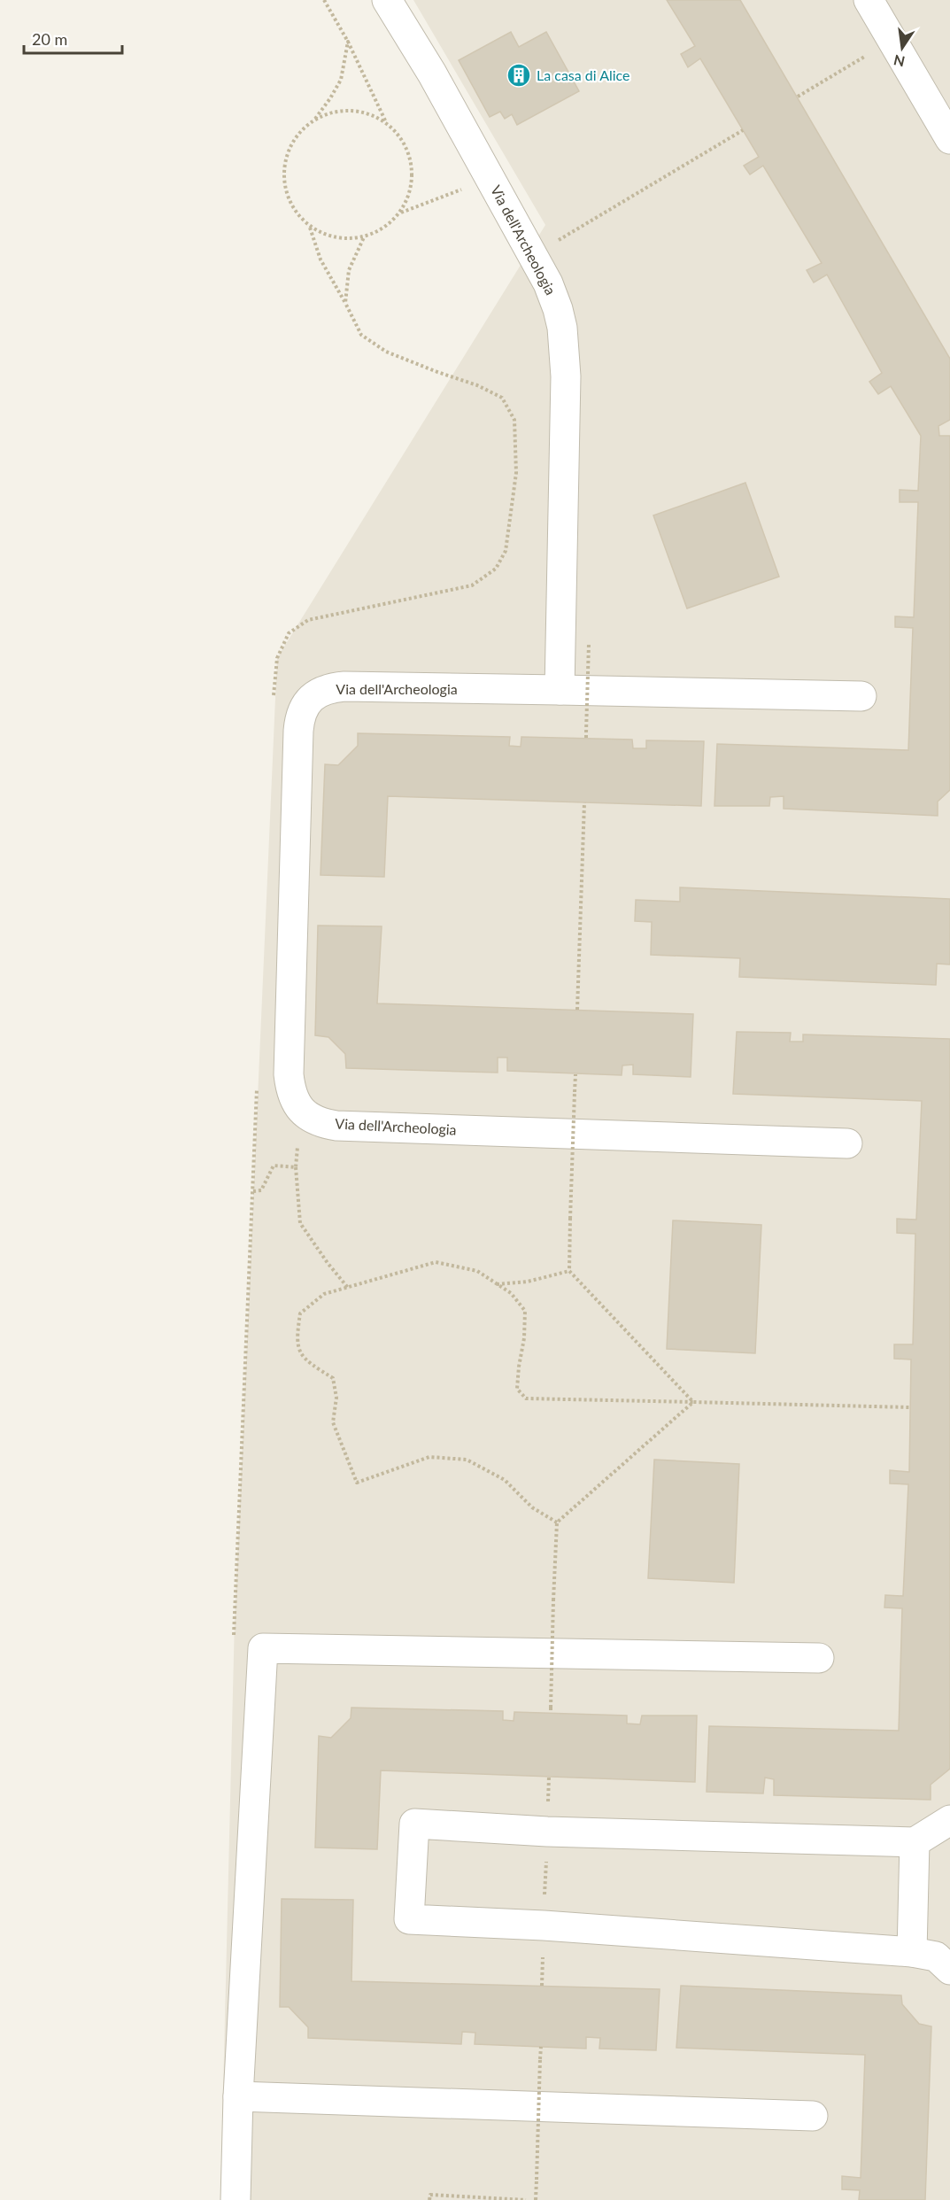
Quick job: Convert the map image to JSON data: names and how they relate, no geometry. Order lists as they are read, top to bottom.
{
  "streets": {
    "street": ["Via dell'Archeologia"]
  },
  "places": {
    "building": ["La casa di Alice"]
  },
  "scale_bar": "20 m",
  "north": "bottom"
}
